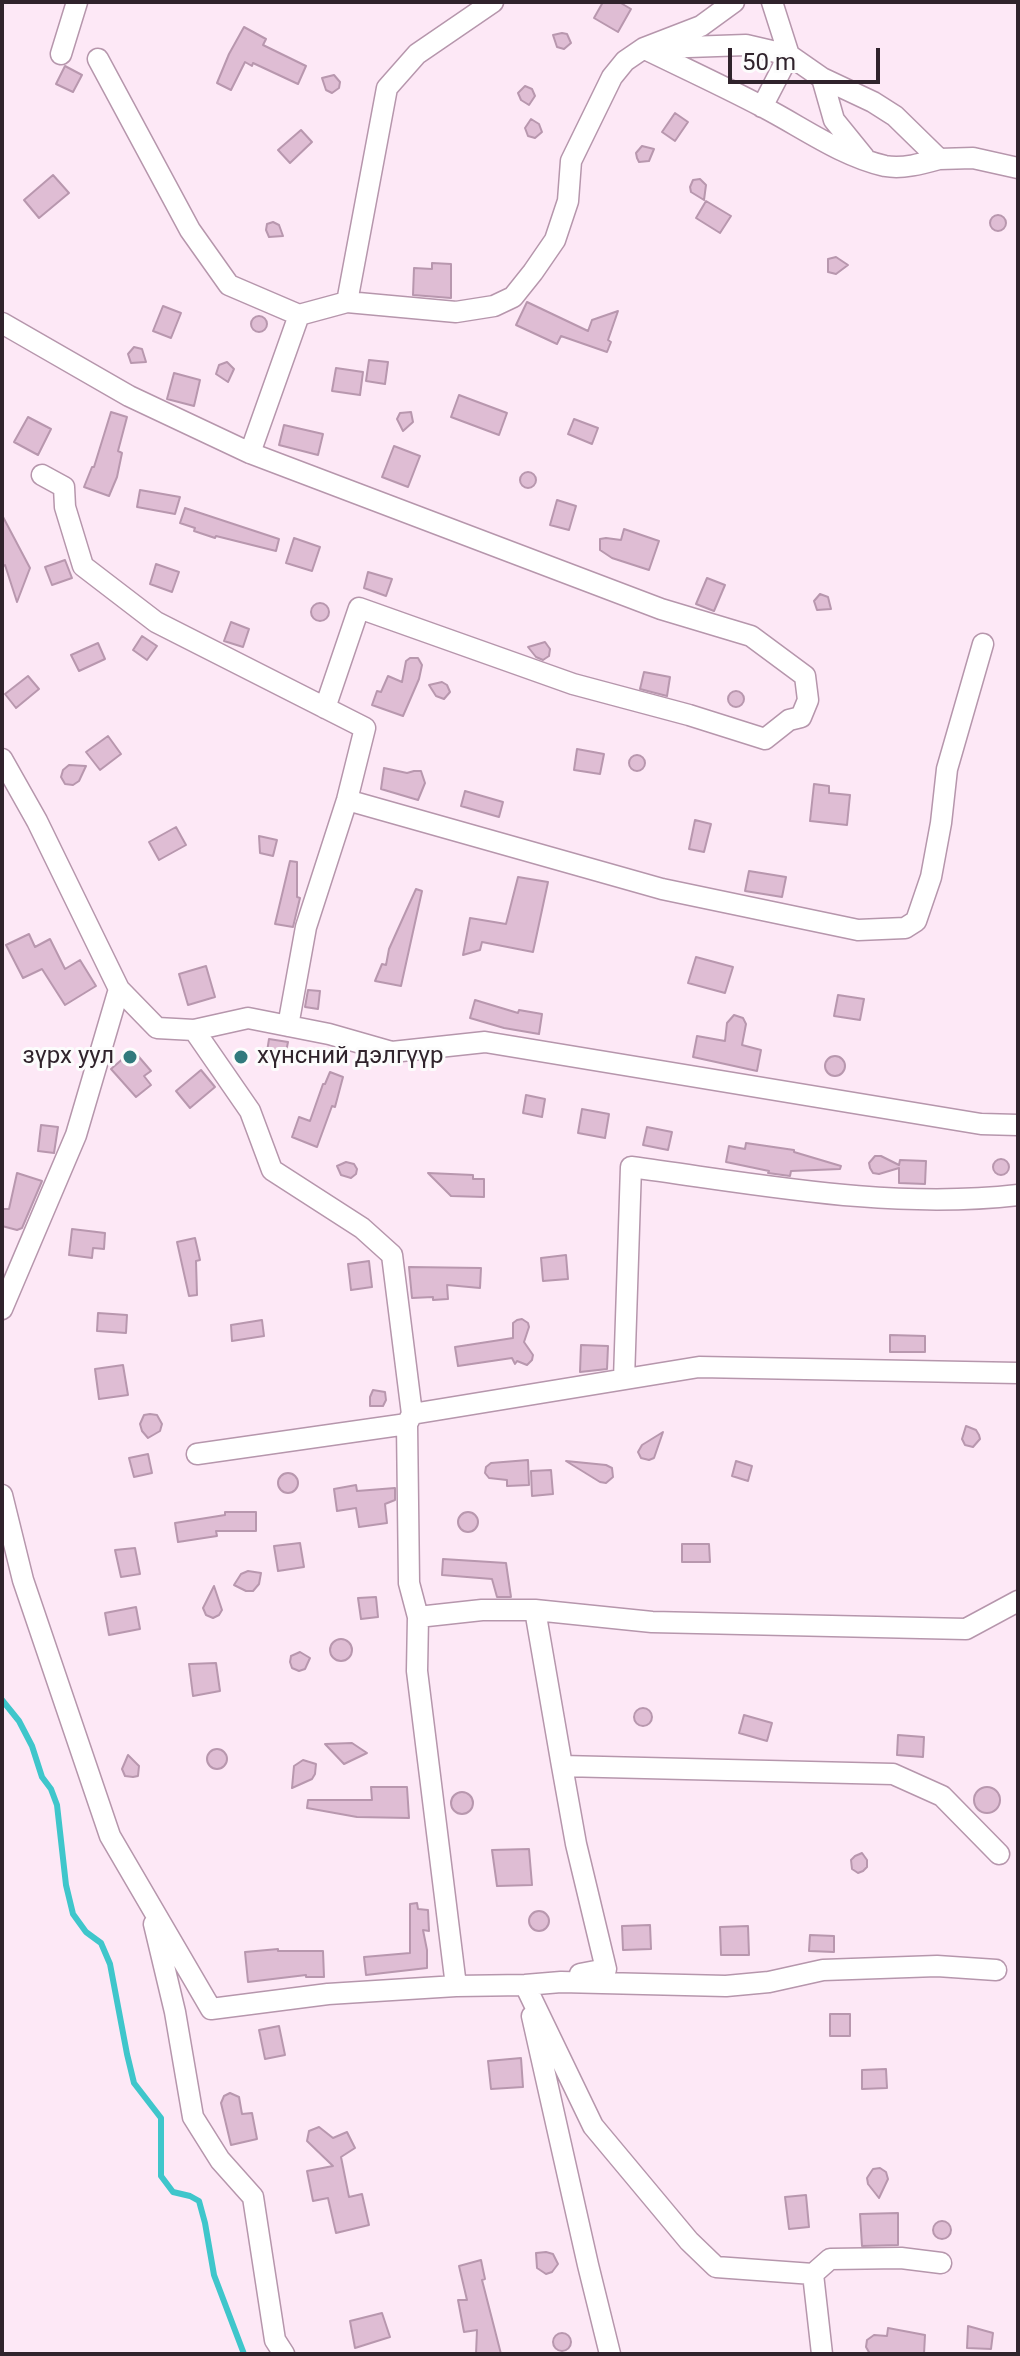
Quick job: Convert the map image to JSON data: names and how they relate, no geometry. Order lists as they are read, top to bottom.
{
  "places": ["зүрх уул", "хүнсний дэлгүүр"],
  "scale_bar": "50 m"
}
